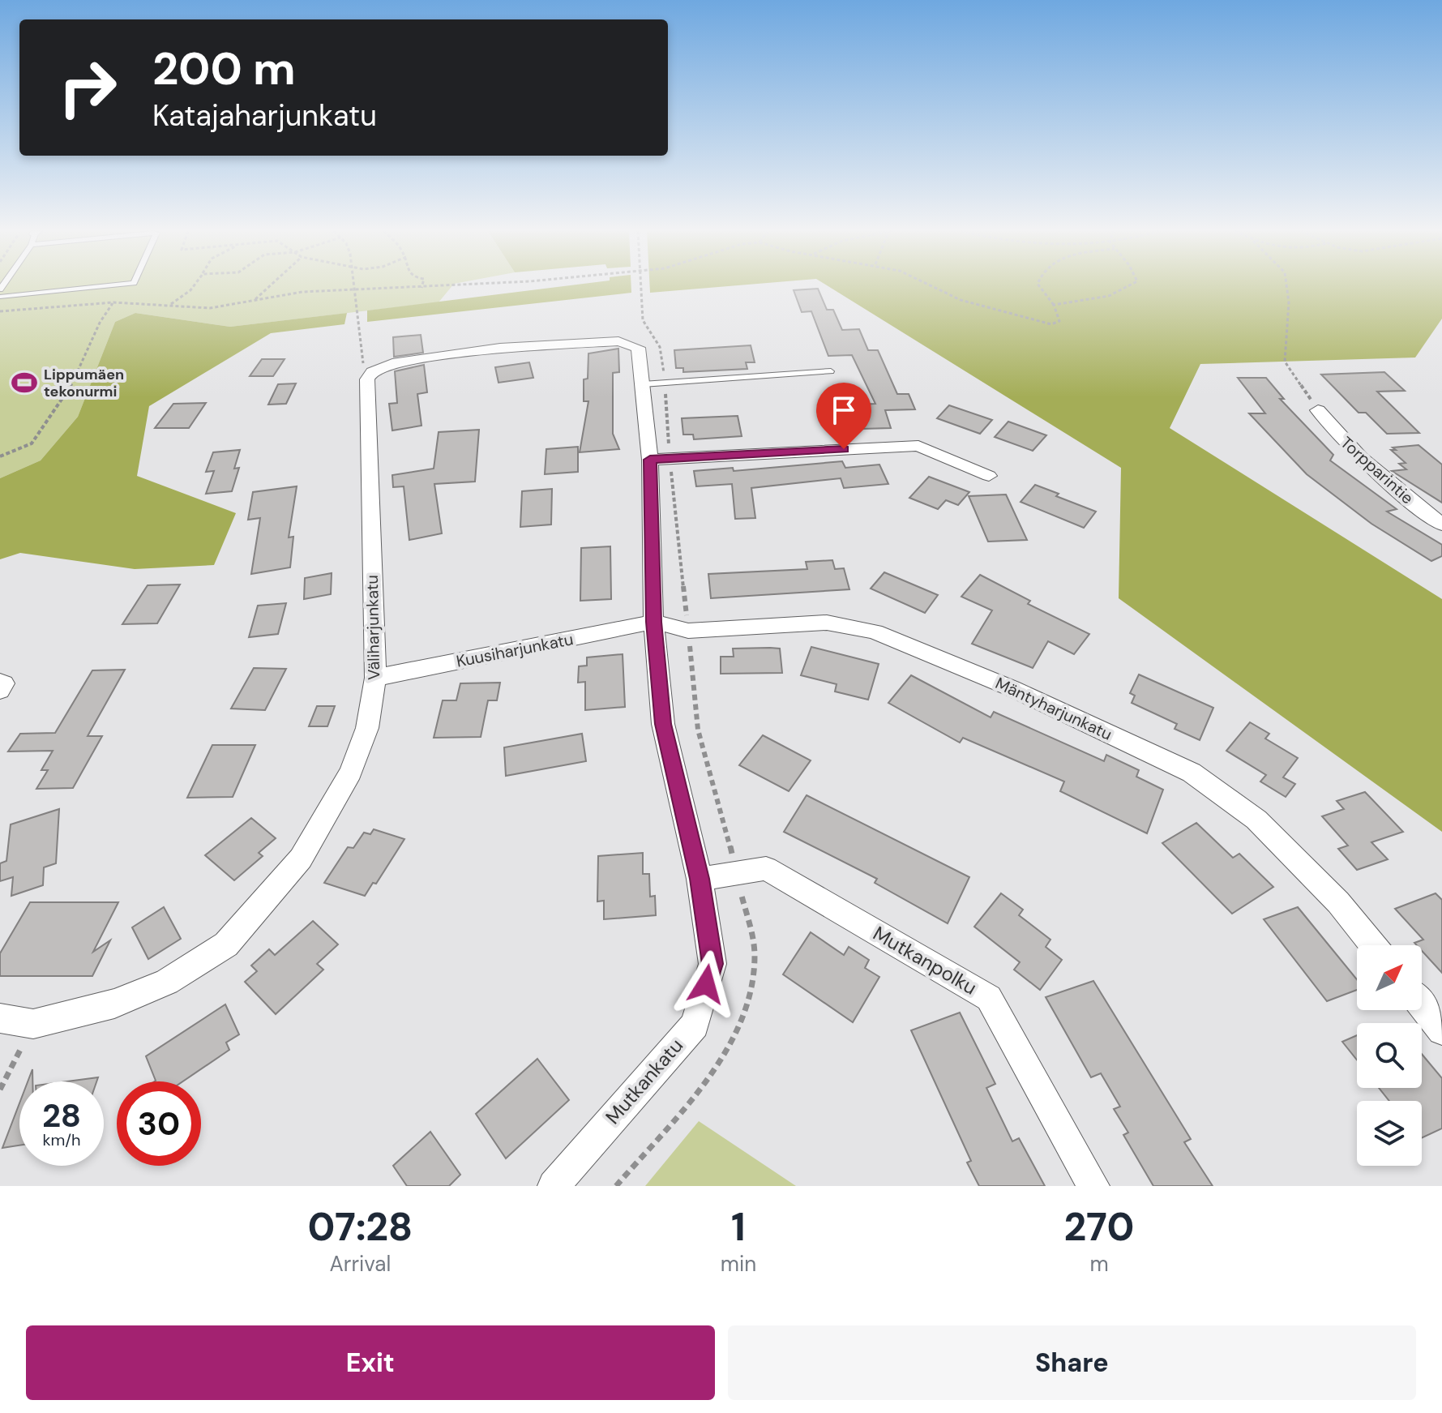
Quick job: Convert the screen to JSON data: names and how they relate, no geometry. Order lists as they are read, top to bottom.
{
  "streets": {
    "street": [
      "Torpparintie",
      "Väliharjunkatu",
      "Kuusiharjunkatu",
      "Mäntyharjunkatu",
      "Mutkanpolku",
      "Mutkankatu"
    ]
  },
  "crossings": [
    ["Väliharjunkatu", "Kuusiharjunkatu"],
    ["Väliharjunkatu", "Mutkankatu"],
    ["Kuusiharjunkatu", "Mäntyharjunkatu"],
    ["Kuusiharjunkatu", "Mutkankatu"],
    ["Mäntyharjunkatu", "Mutkankatu"],
    ["Mutkanpolku", "Mutkankatu"]
  ],
  "places": {
    "sports": ["Lippumäen tekonurmi"]
  },
  "north": "top right",
  "page": {
    "turn": ["200 m", "Katajaharjunkatu"],
    "speed": "28 km/h",
    "limit": "30",
    "eta": [
      "07:28",
      "Arrival",
      "1",
      "min",
      "270",
      "m"
    ],
    "buttons": ["Exit", "Share"]
  }
}
